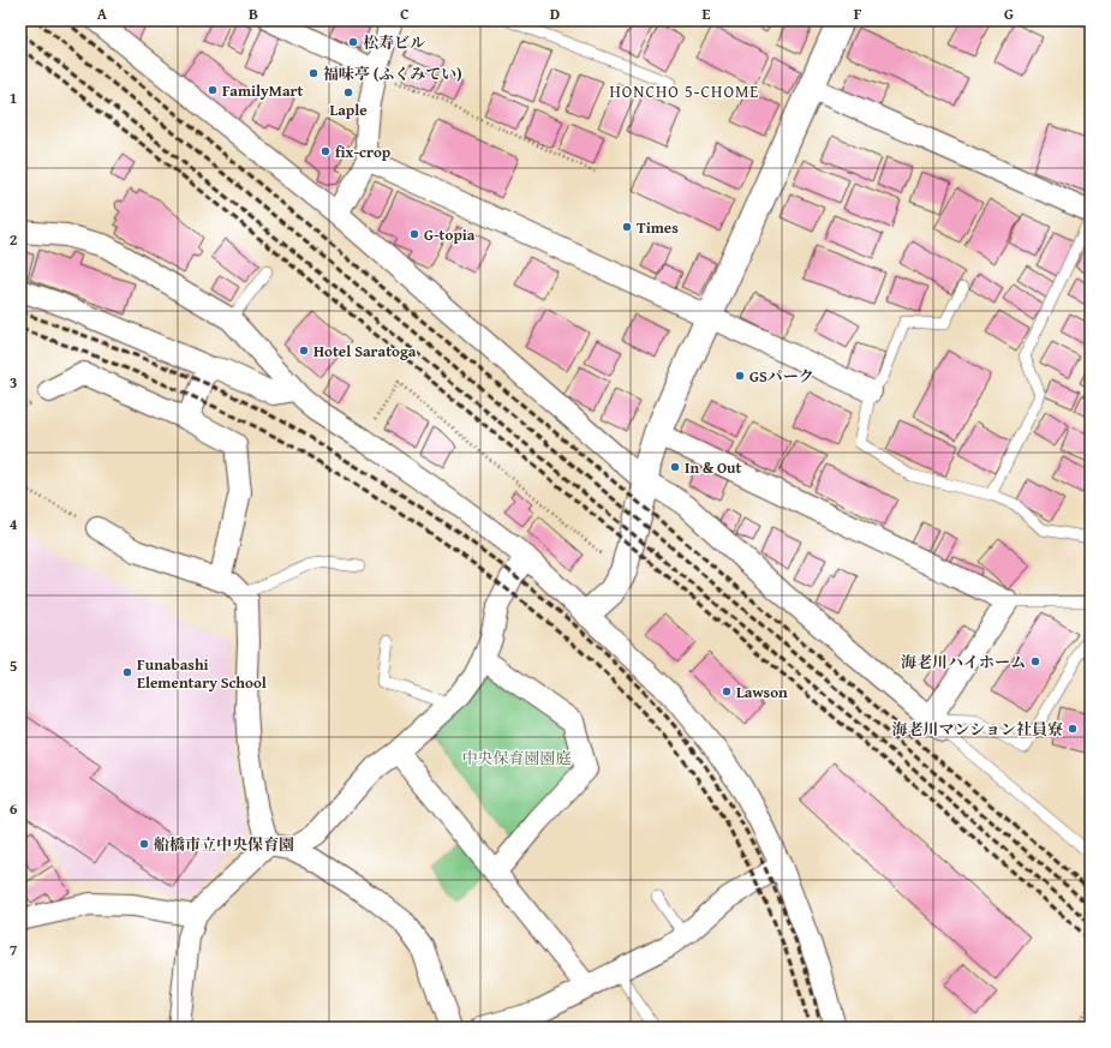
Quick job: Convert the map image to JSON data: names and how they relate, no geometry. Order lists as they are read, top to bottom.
{
  "districts": ["HONCHO 5-CHOME"],
  "parks": ["中央保育園園庭"],
  "places": [
    "松寿ビル",
    "福味亭 (ふくみてい)",
    "FamilyMart",
    "Laple",
    "fix-crop",
    "Times",
    "G-topia",
    "Hotel Saratoga",
    "GSパーク",
    "In & Out",
    "海老川ハイホーム",
    "Funabashi Elementary School",
    "Lawson",
    "海老川マンション社員寮",
    "船橋市立中央保育園"
  ],
  "grid": {
    "columns": [
      "A",
      "B",
      "C",
      "D",
      "E",
      "F",
      "G"
    ],
    "rows": [
      "1",
      "2",
      "3",
      "4",
      "5",
      "6",
      "7"
    ]
  }
}
